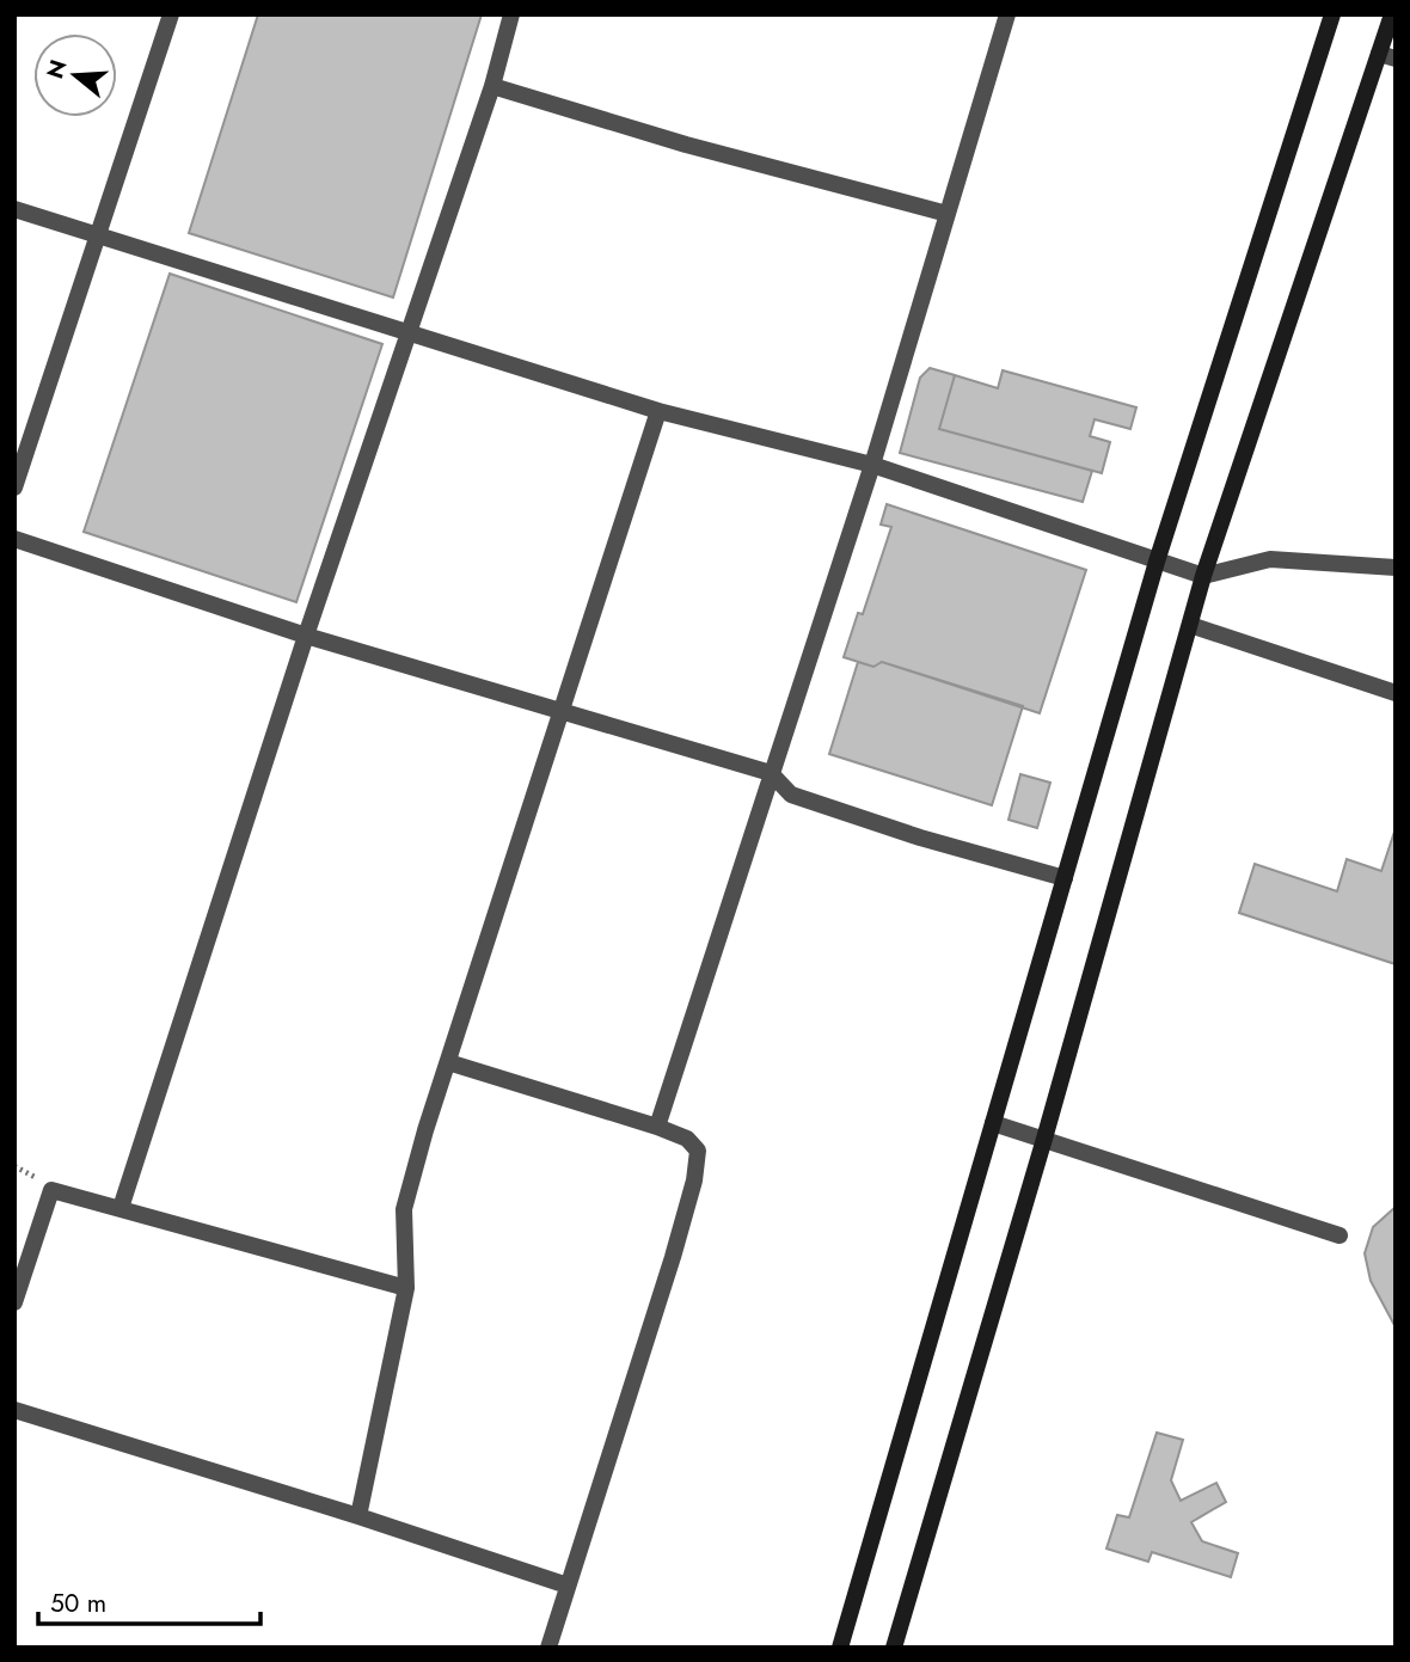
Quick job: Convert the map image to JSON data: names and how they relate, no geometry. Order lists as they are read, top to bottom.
{
  "scale_bar": "50 m",
  "north": "left"
}
